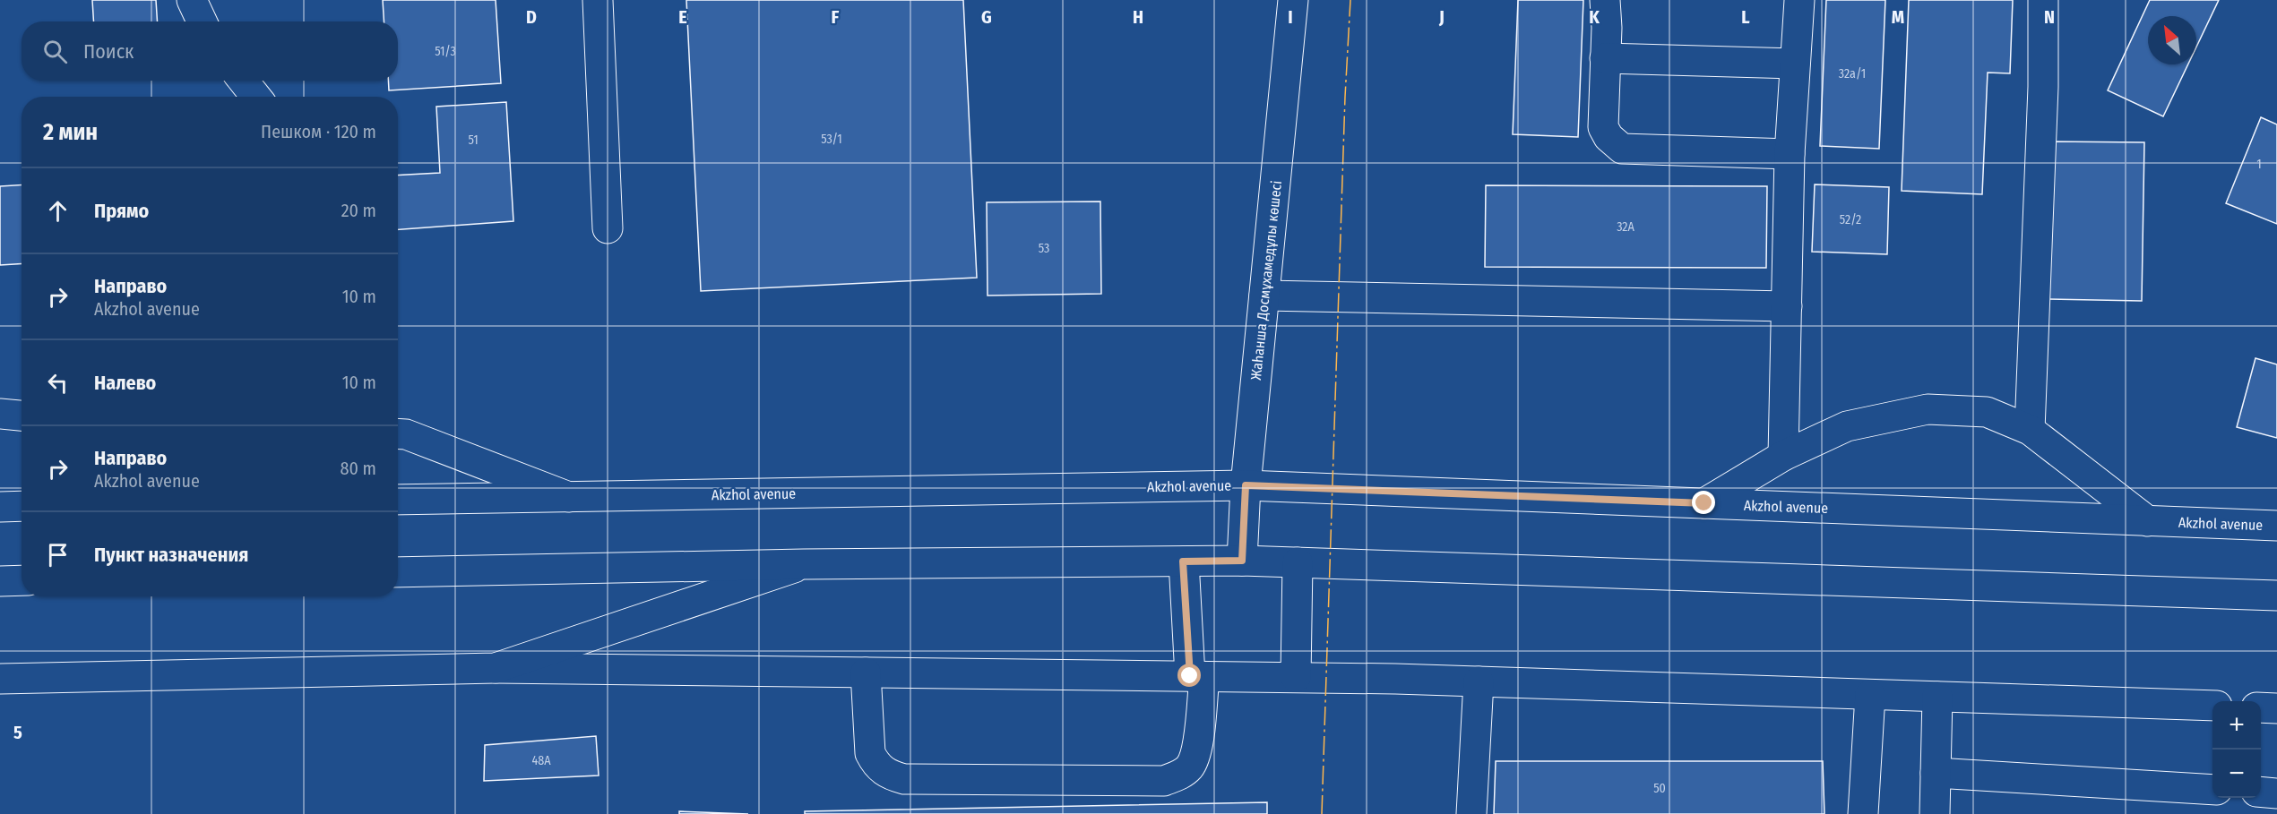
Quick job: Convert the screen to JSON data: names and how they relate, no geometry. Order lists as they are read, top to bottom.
{
  "streets": {
    "main road": ["Жаһанша Досмұхамедұлы көшесі", "Akzhol avenue"]
  },
  "crossings": [
    ["Жаһанша Досмұхамедұлы көшесі", "Akzhol avenue"]
  ],
  "house_numbers": [
    "51/3",
    "32а/1",
    "53/1",
    "51",
    "1",
    "52/2",
    "32А",
    "53",
    "48А",
    "50"
  ],
  "north": "top left",
  "page": {
    "search": "Поиск",
    "heading": ["2 мин", "Пешком · 120 m"],
    "list": [
      ["Прямо", "20 m"],
      ["Направо", "Akzhol avenue", "10 m"],
      ["Налево", "10 m"],
      ["Направо", "Akzhol avenue", "80 m"],
      "Пункт назначения"
    ],
    "map_buttons": ["+", "−"]
  },
  "grid": {
    "columns": [
      "D",
      "E",
      "F",
      "G",
      "H",
      "I",
      "J",
      "K",
      "L",
      "M",
      "N"
    ],
    "rows": ["5"]
  }
}
